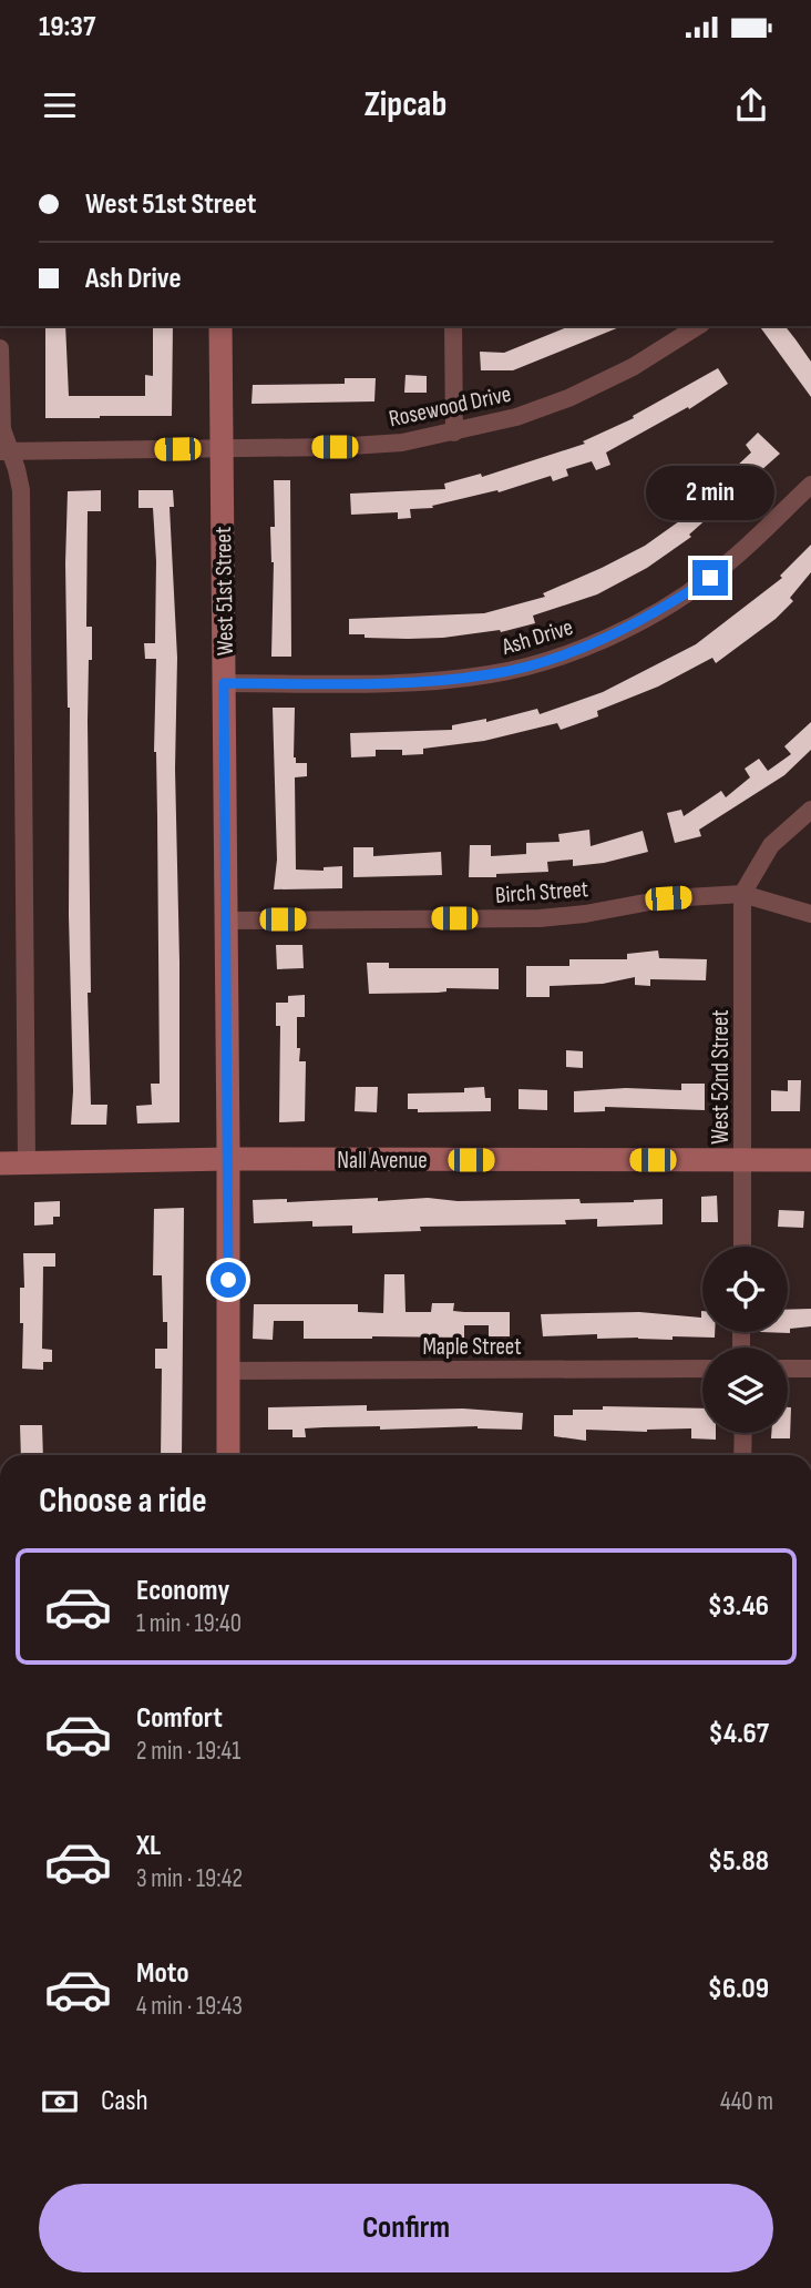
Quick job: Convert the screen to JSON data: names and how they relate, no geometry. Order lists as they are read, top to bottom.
{
  "streets": {
    "street": [
      "Rosewood Drive",
      "West 51st Street",
      "Ash Drive",
      "Birch Street",
      "West 52nd Street",
      "Nall Avenue",
      "Maple Street"
    ]
  },
  "crossings": [
    ["Rosewood Drive", "West 51st Street"],
    ["West 51st Street", "Ash Drive"],
    ["West 51st Street", "Birch Street"],
    ["West 51st Street", "Nall Avenue"],
    ["West 51st Street", "Maple Street"],
    ["Birch Street", "West 52nd Street"],
    ["West 52nd Street", "Nall Avenue"]
  ],
  "page": {
    "status": "19:37",
    "header": "Zipcab",
    "banner": ["West 51st Street", "Ash Drive"],
    "bubble": "2 min",
    "heading": "Choose a ride",
    "list": [
      {
        "name": "Economy",
        "note": "1 min · 19:40",
        "value": "$3.46"
      },
      {
        "name": "Comfort",
        "note": "2 min · 19:41",
        "value": "$4.67"
      },
      {
        "name": "XL",
        "note": "3 min · 19:42",
        "value": "$5.88"
      },
      {
        "name": "Moto",
        "note": "4 min · 19:43",
        "value": "$6.09"
      }
    ],
    "pay": ["Cash", "440 m"],
    "buttons": "Confirm"
  }
}
